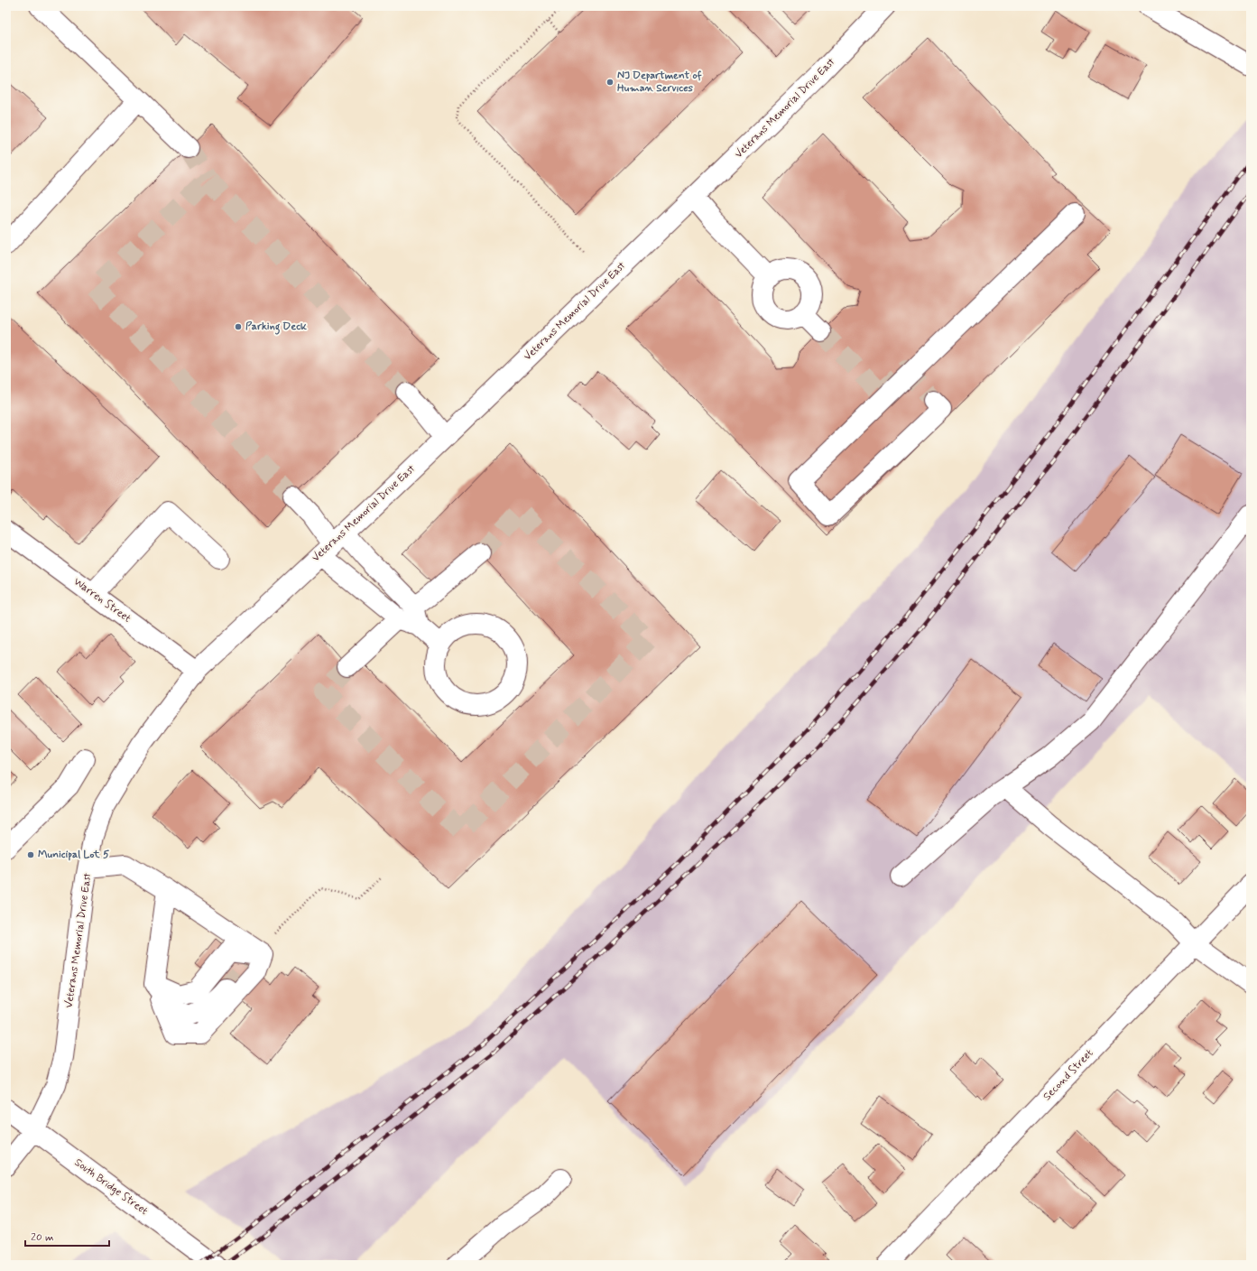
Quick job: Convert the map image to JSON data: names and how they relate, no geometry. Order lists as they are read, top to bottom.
{
  "streets": {
    "street": [
      "Veterans Memorial Drive East",
      "Warren Street",
      "Second Street",
      "South Bridge Street"
    ]
  },
  "crossings": [
    ["Veterans Memorial Drive East", "Warren Street"],
    ["Veterans Memorial Drive East", "South Bridge Street"]
  ],
  "places": ["NJ Department of Human Services", "Parking Deck", "Municipal Lot 5"],
  "scale_bar": "20 m"
}
